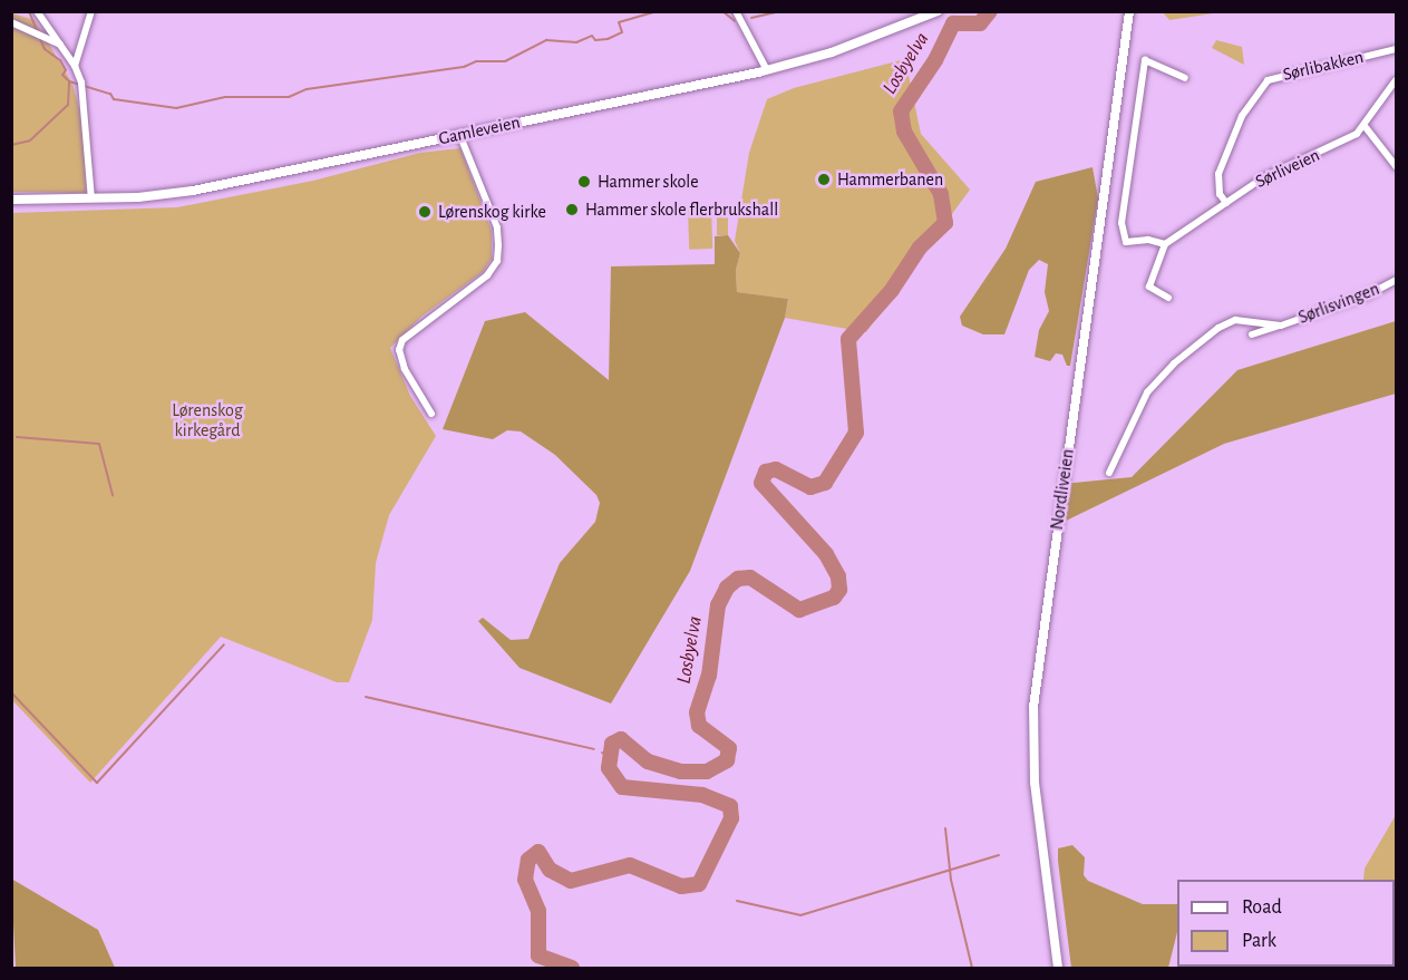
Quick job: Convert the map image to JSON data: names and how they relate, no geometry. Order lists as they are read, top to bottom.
{
  "streets": {
    "main road": ["Gamleveien", "Nordliveien"],
    "street": ["Sørlibakken", "Sørliveien", "Sørlisvingen"]
  },
  "crossings": [
    ["Sørlibakken", "Sørliveien"]
  ],
  "water": ["Losbyelva"],
  "parks": ["Lørenskog kirkegård"],
  "places": [
    "Hammerbanen",
    "Hammer skole",
    "Hammer skole flerbrukshall",
    "Lørenskog kirke"
  ],
  "legend": ["Road", "Park"]
}
